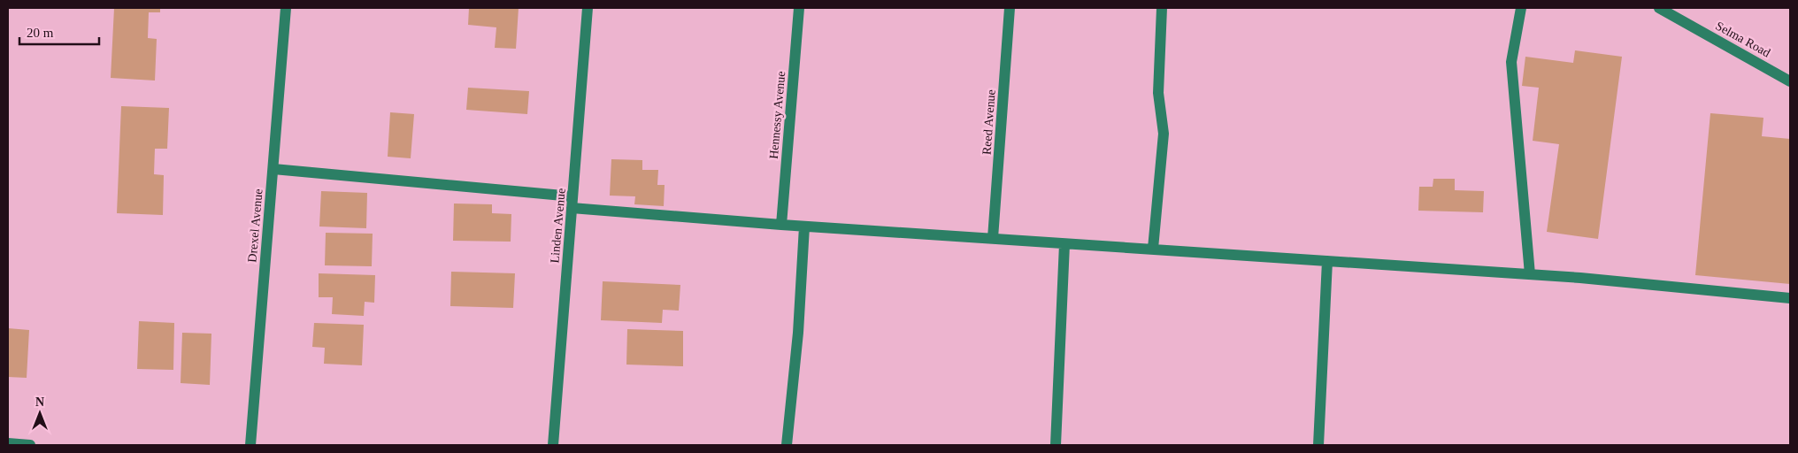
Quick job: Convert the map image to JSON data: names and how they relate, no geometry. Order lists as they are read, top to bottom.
{
  "streets": {
    "street": [
      "Selma Road",
      "Hennessy Avenue",
      "Reed Avenue",
      "Drexel Avenue",
      "Linden Avenue"
    ]
  },
  "scale_bar": "20 m",
  "north": "top"
}
